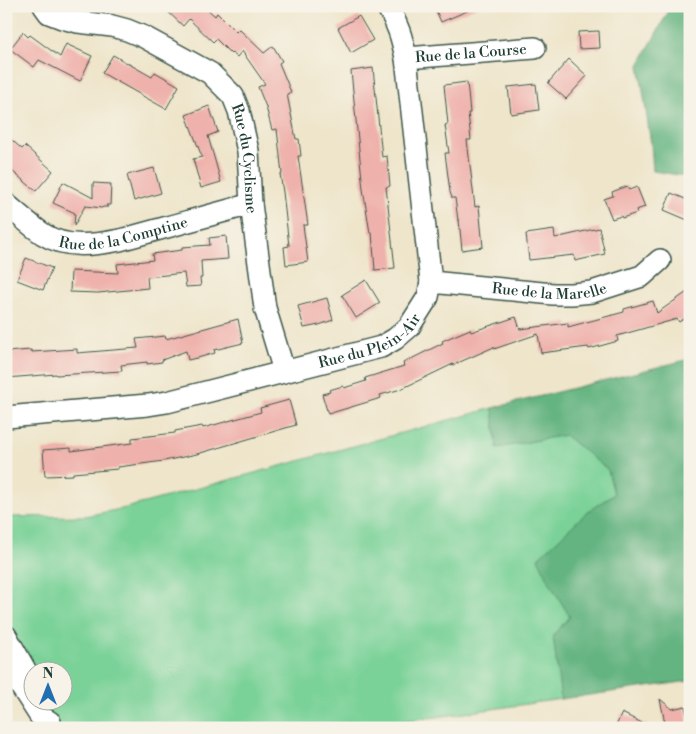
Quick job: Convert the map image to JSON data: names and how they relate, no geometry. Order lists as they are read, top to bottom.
{
  "streets": {
    "street": [
      "Rue de la Course",
      "Rue du Cyclisme",
      "Rue de la Comptine",
      "Rue de la Marelle",
      "Rue du Plein-Air"
    ]
  },
  "crossings": [
    ["Rue de la Course", "Rue du Plein-Air"],
    ["Rue du Cyclisme", "Rue de la Comptine"],
    ["Rue du Cyclisme", "Rue du Plein-Air"],
    ["Rue de la Marelle", "Rue du Plein-Air"]
  ],
  "north": "top"
}
